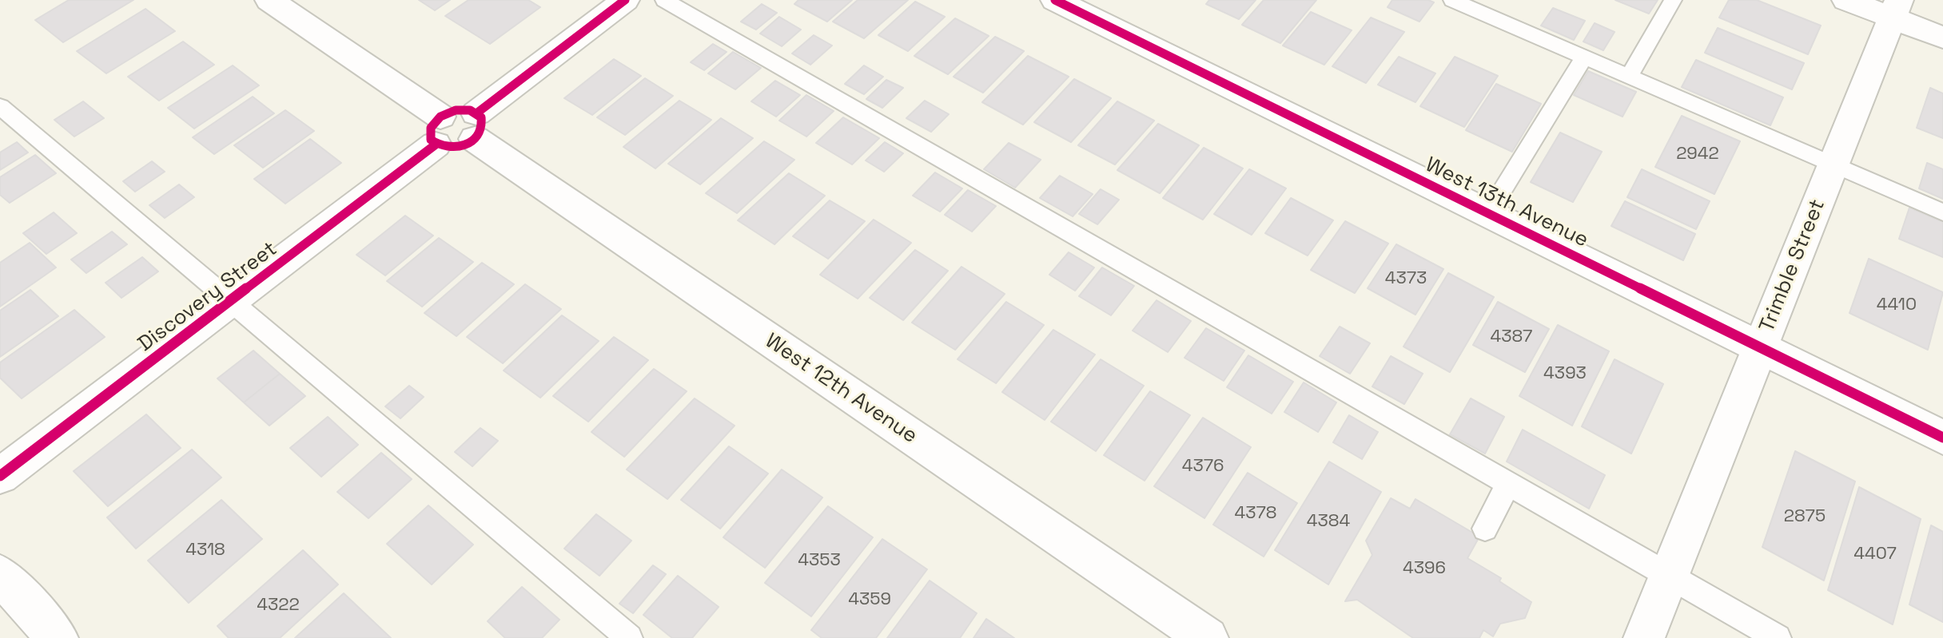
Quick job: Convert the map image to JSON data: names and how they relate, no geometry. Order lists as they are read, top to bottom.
{
  "streets": {
    "street": [
      "West 13th Avenue",
      "Trimble Street",
      "Discovery Street",
      "West 12th Avenue"
    ]
  },
  "crossings": [
    ["West 13th Avenue", "Trimble Street"]
  ],
  "house_numbers": [
    "2942",
    "4373",
    "4410",
    "4387",
    "4393",
    "4376",
    "4378",
    "2875",
    "4384",
    "4318",
    "4407",
    "4353",
    "4396",
    "4359",
    "4322"
  ]
}
